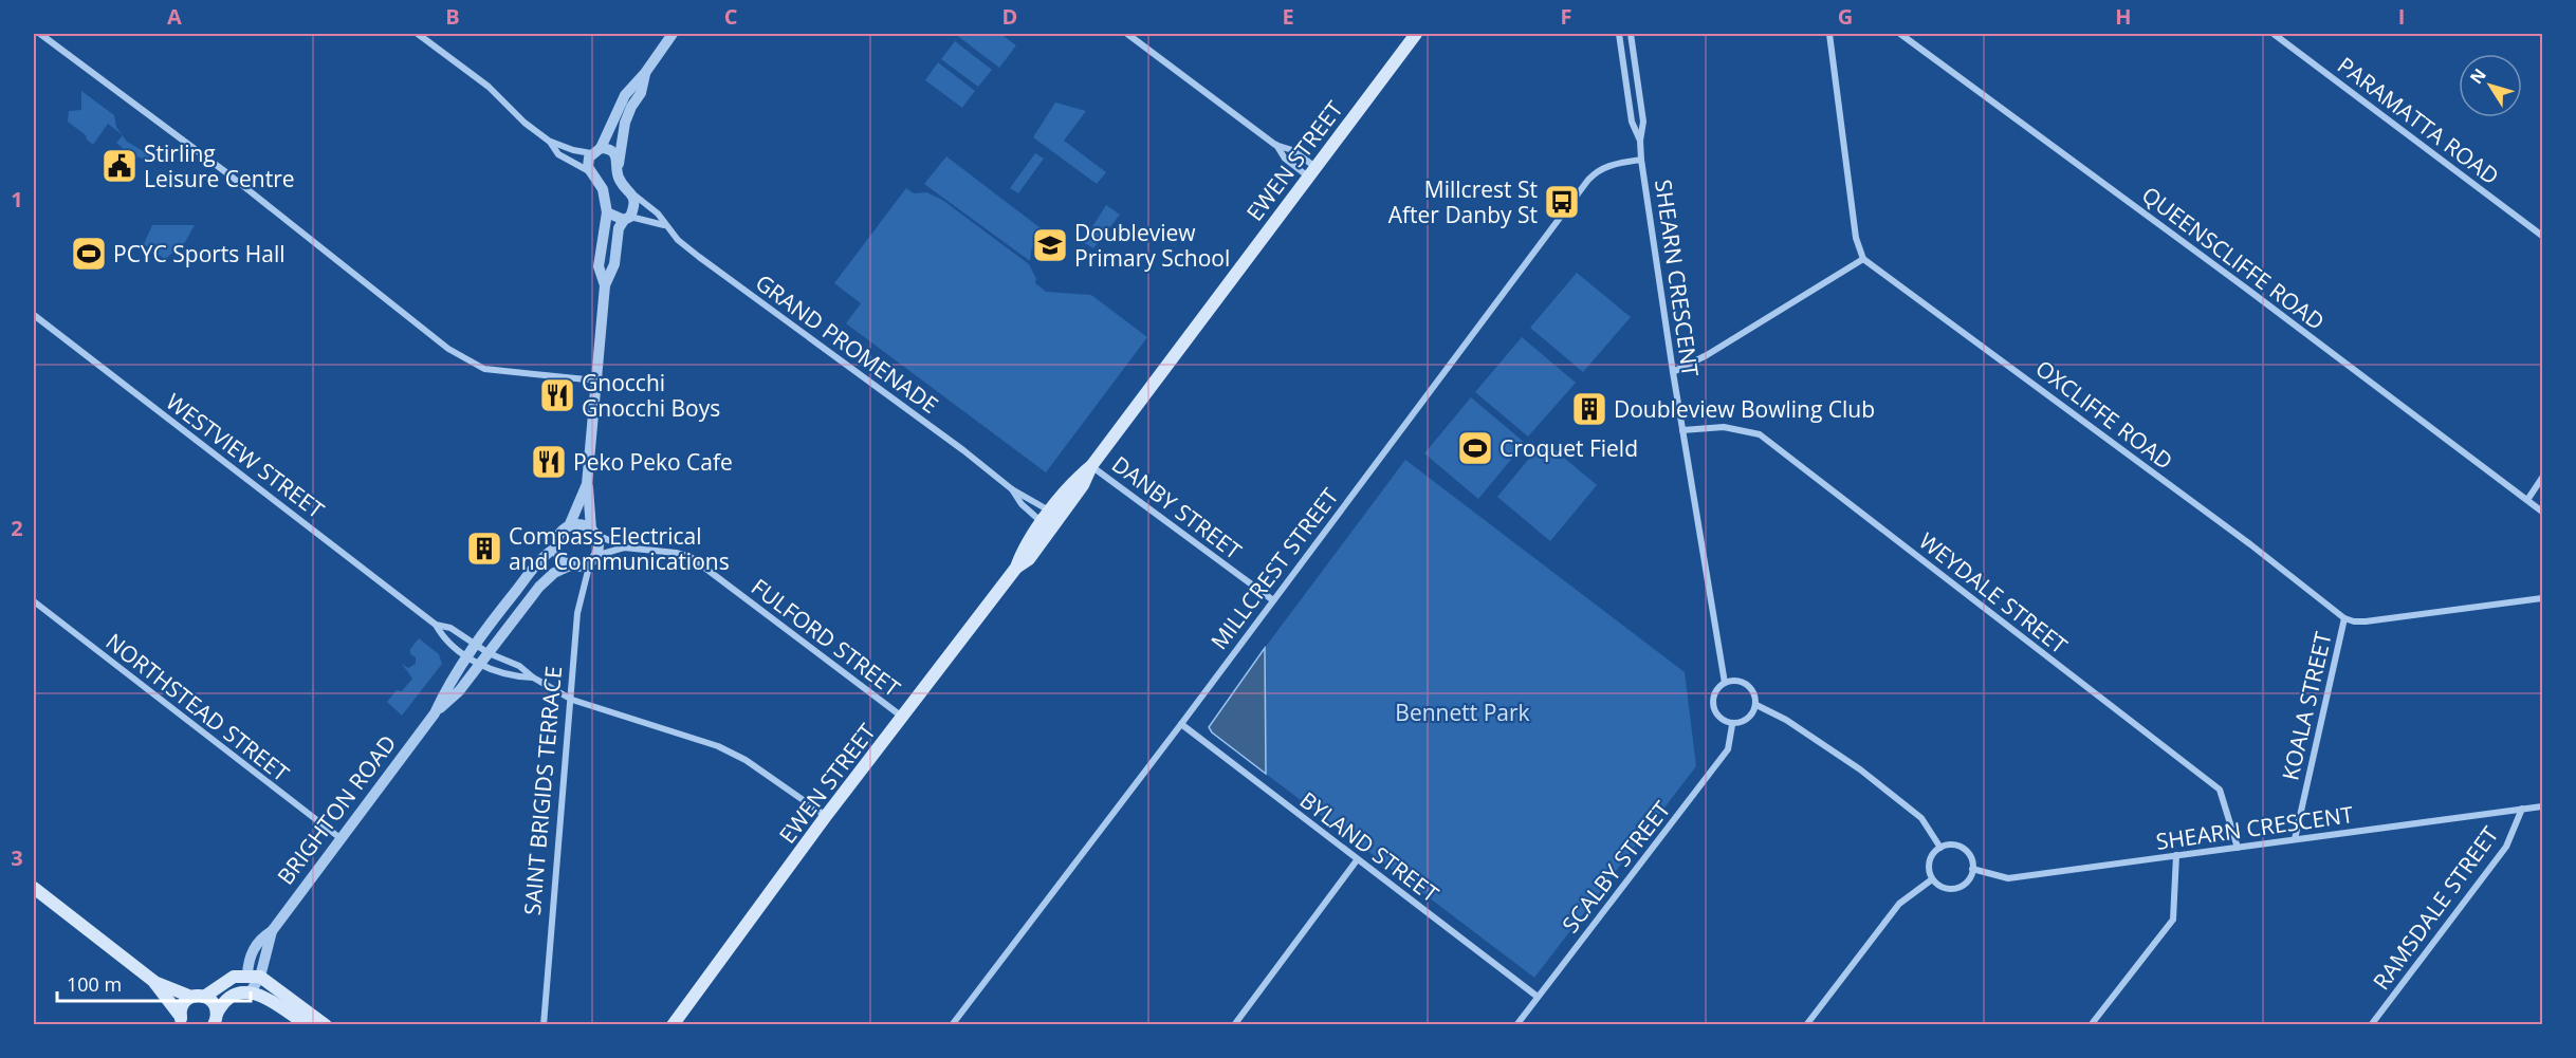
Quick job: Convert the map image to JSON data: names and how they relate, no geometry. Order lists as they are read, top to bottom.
{
  "streets": {
    "main road": ["EWEN STREET"],
    "street": [
      "PARAMATTA ROAD",
      "QUEENSCLIFFE ROAD",
      "SHEARN CRESCENT",
      "GRAND PROMENADE",
      "OXCLIFFE ROAD",
      "WESTVIEW STREET",
      "DANBY STREET",
      "MILLCREST STREET",
      "WEYDALE STREET",
      "FULFORD STREET",
      "KOALA STREET",
      "NORTHSTEAD STREET",
      "SAINT BRIGIDS TERRACE",
      "BRIGHTON ROAD",
      "BYLAND STREET",
      "SCALBY STREET",
      "RAMSDALE STREET"
    ]
  },
  "crossings": [
    ["EWEN STREET", "GRAND PROMENADE"],
    ["EWEN STREET", "WESTVIEW STREET"],
    ["EWEN STREET", "DANBY STREET"],
    ["EWEN STREET", "FULFORD STREET"],
    ["SHEARN CRESCENT", "MILLCREST STREET"],
    ["SHEARN CRESCENT", "WEYDALE STREET"],
    ["SHEARN CRESCENT", "KOALA STREET"],
    ["SHEARN CRESCENT", "SCALBY STREET"],
    ["SHEARN CRESCENT", "RAMSDALE STREET"],
    ["OXCLIFFE ROAD", "KOALA STREET"],
    ["WESTVIEW STREET", "SAINT BRIGIDS TERRACE"],
    ["WESTVIEW STREET", "BRIGHTON ROAD"],
    ["DANBY STREET", "MILLCREST STREET"],
    ["MILLCREST STREET", "BYLAND STREET"],
    ["FULFORD STREET", "SAINT BRIGIDS TERRACE"],
    ["FULFORD STREET", "BRIGHTON ROAD"],
    ["NORTHSTEAD STREET", "BRIGHTON ROAD"],
    ["SAINT BRIGIDS TERRACE", "BRIGHTON ROAD"],
    ["BYLAND STREET", "SCALBY STREET"]
  ],
  "parks": ["Bennett Park"],
  "places": {
    "public building": ["Stirling Leisure Centre"],
    "bus stop": ["Millcrest St After Danby St"],
    "school or university": ["Doubleview Primary School"],
    "sports": ["PCYC Sports Hall", "Croquet Field"],
    "restaurant": ["Gnocchi Gnocchi Boys", "Peko Peko Cafe"],
    "building": ["Doubleview Bowling Club", "Compass Electrical and Communications"]
  },
  "scale_bar": "100 m",
  "north": "top left",
  "grid": {
    "columns": [
      "A",
      "B",
      "C",
      "D",
      "E",
      "F",
      "G",
      "H",
      "I"
    ],
    "rows": ["1", "2", "3"]
  }
}
